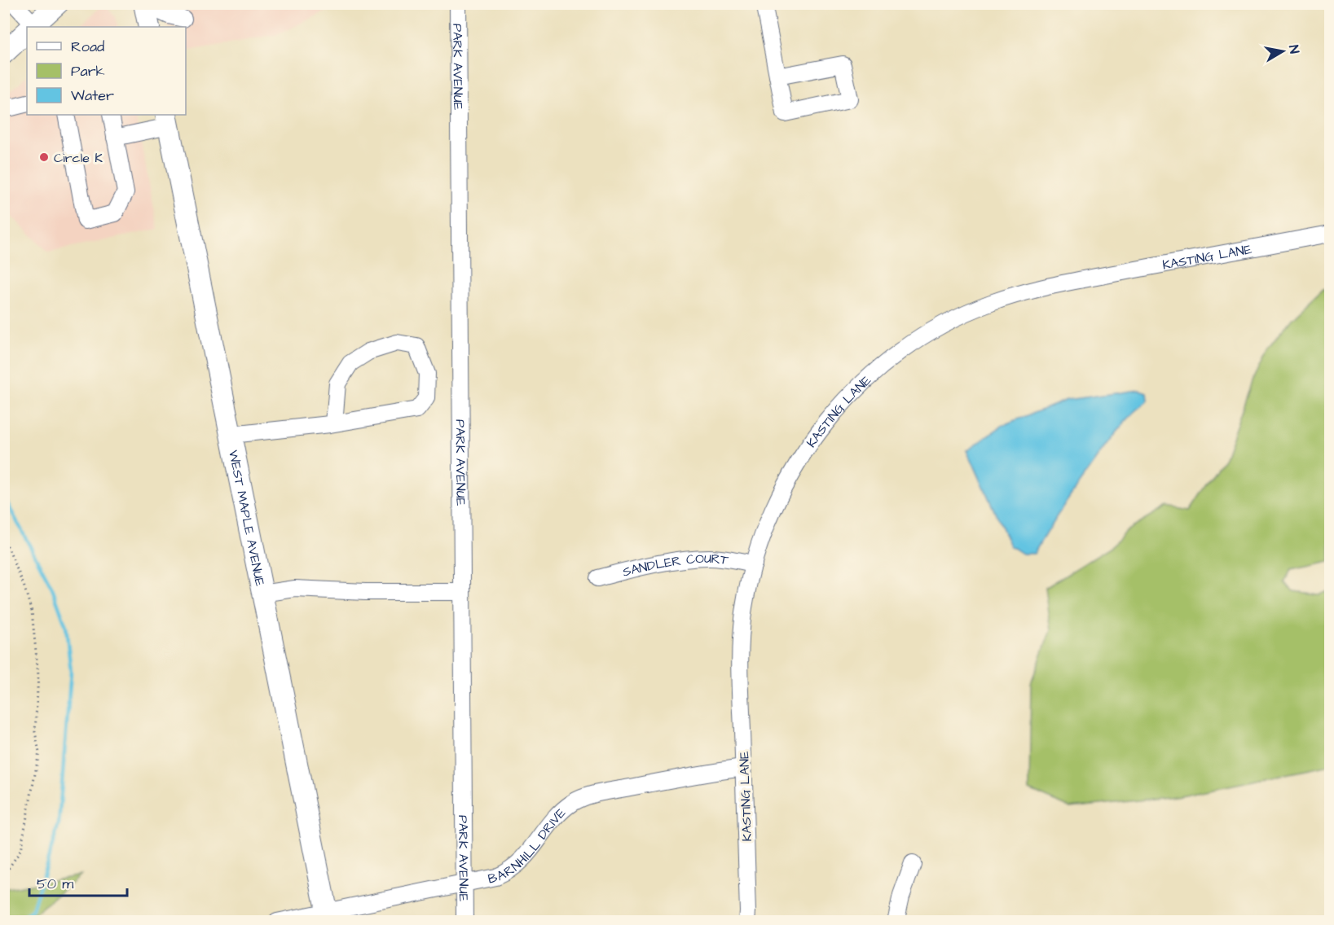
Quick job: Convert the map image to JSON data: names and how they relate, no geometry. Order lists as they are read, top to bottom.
{
  "streets": {
    "main road": ["WEST MAPLE AVENUE"],
    "street": [
      "PARK AVENUE",
      "KASTING LANE",
      "SANDLER COURT",
      "BARNHILL DRIVE"
    ]
  },
  "crossings": [
    ["PARK AVENUE", "BARNHILL DRIVE"],
    ["KASTING LANE", "SANDLER COURT"],
    ["KASTING LANE", "BARNHILL DRIVE"],
    ["WEST MAPLE AVENUE", "BARNHILL DRIVE"]
  ],
  "places": ["Circle K"],
  "legend": ["Road", "Park", "Water"],
  "scale_bar": "50 m",
  "north": "right"
}
